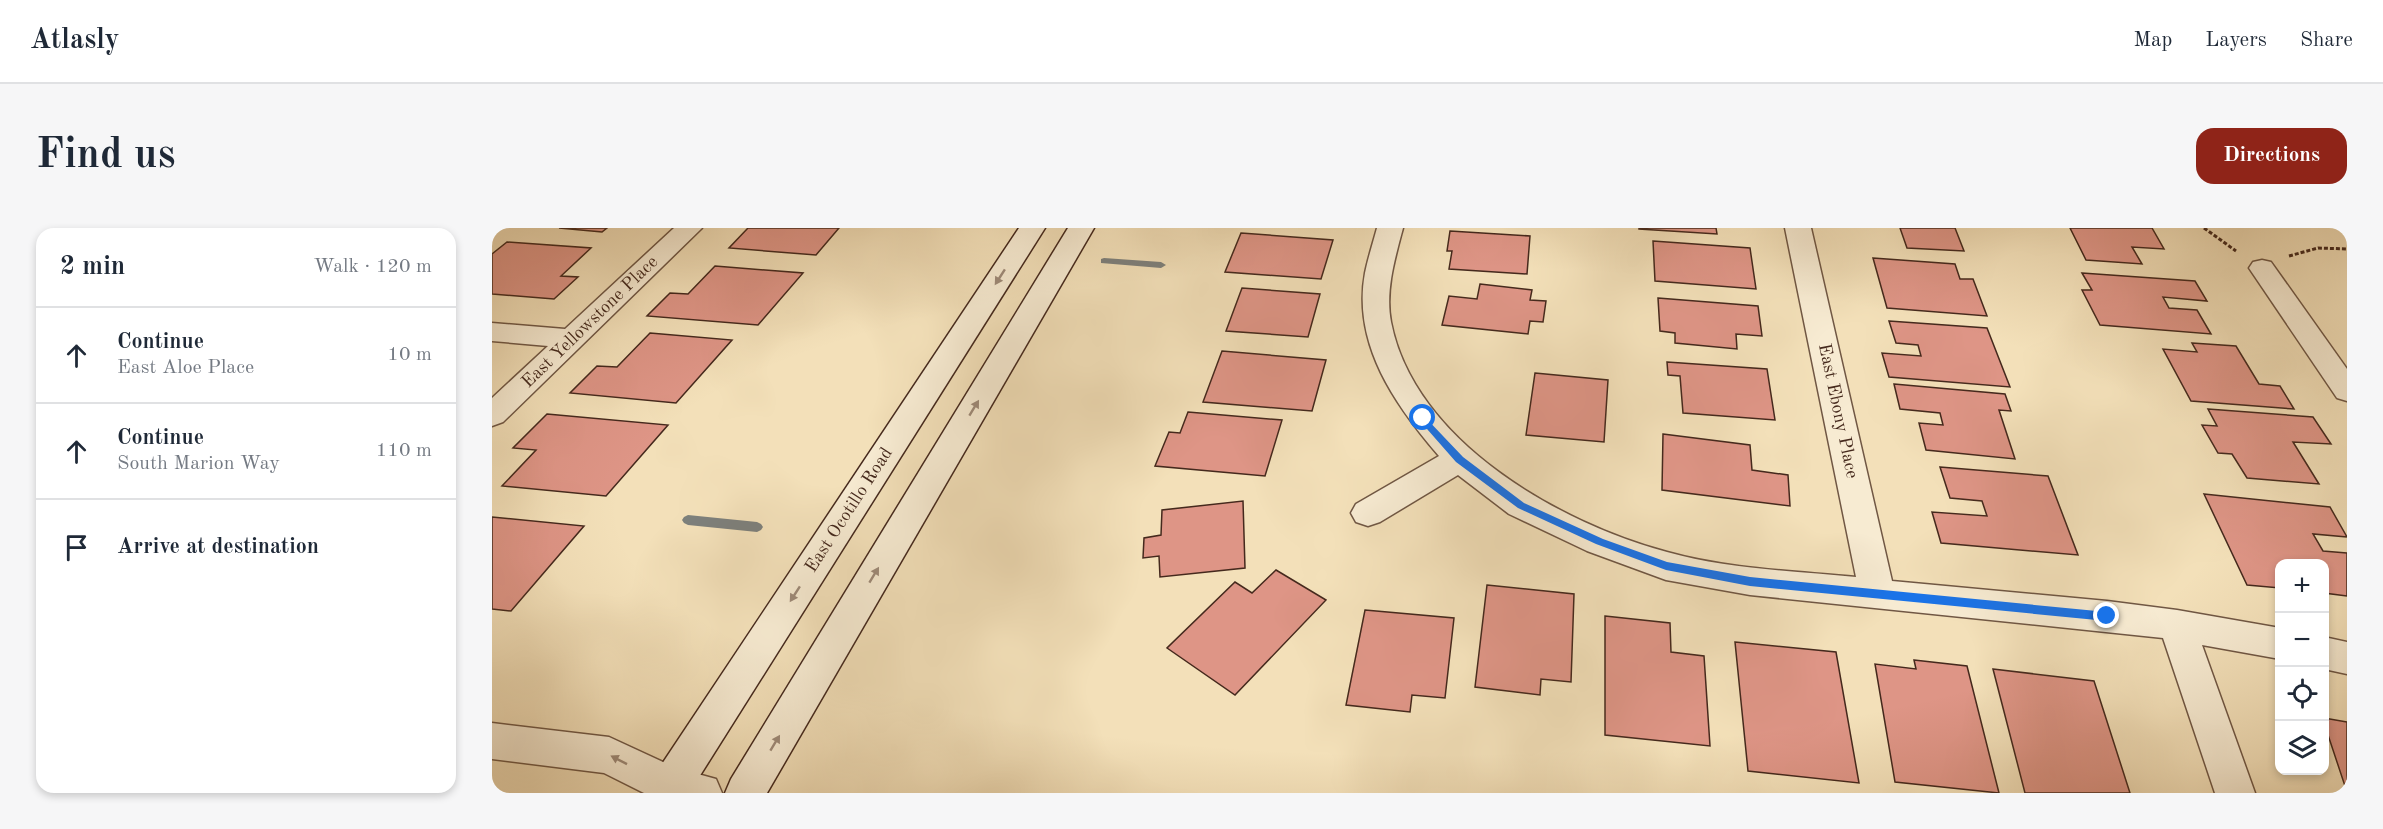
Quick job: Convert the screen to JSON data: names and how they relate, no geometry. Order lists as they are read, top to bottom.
{
  "streets": {
    "street": ["East Yellowstone Place", "East Ebony Place", "East Ocotillo Road"]
  },
  "page": {
    "header": "Atlasly",
    "nav": ["Map", "Layers", "Share"],
    "buttons": "Directions",
    "title": "Find us",
    "heading": ["2 min", "Walk · 120 m"],
    "list": [
      ["Continue", "East Aloe Place", "10 m"],
      ["Continue", "South Marion Way", "110 m"],
      "Arrive at destination"
    ],
    "map_buttons": ["+", "−"]
  }
}
